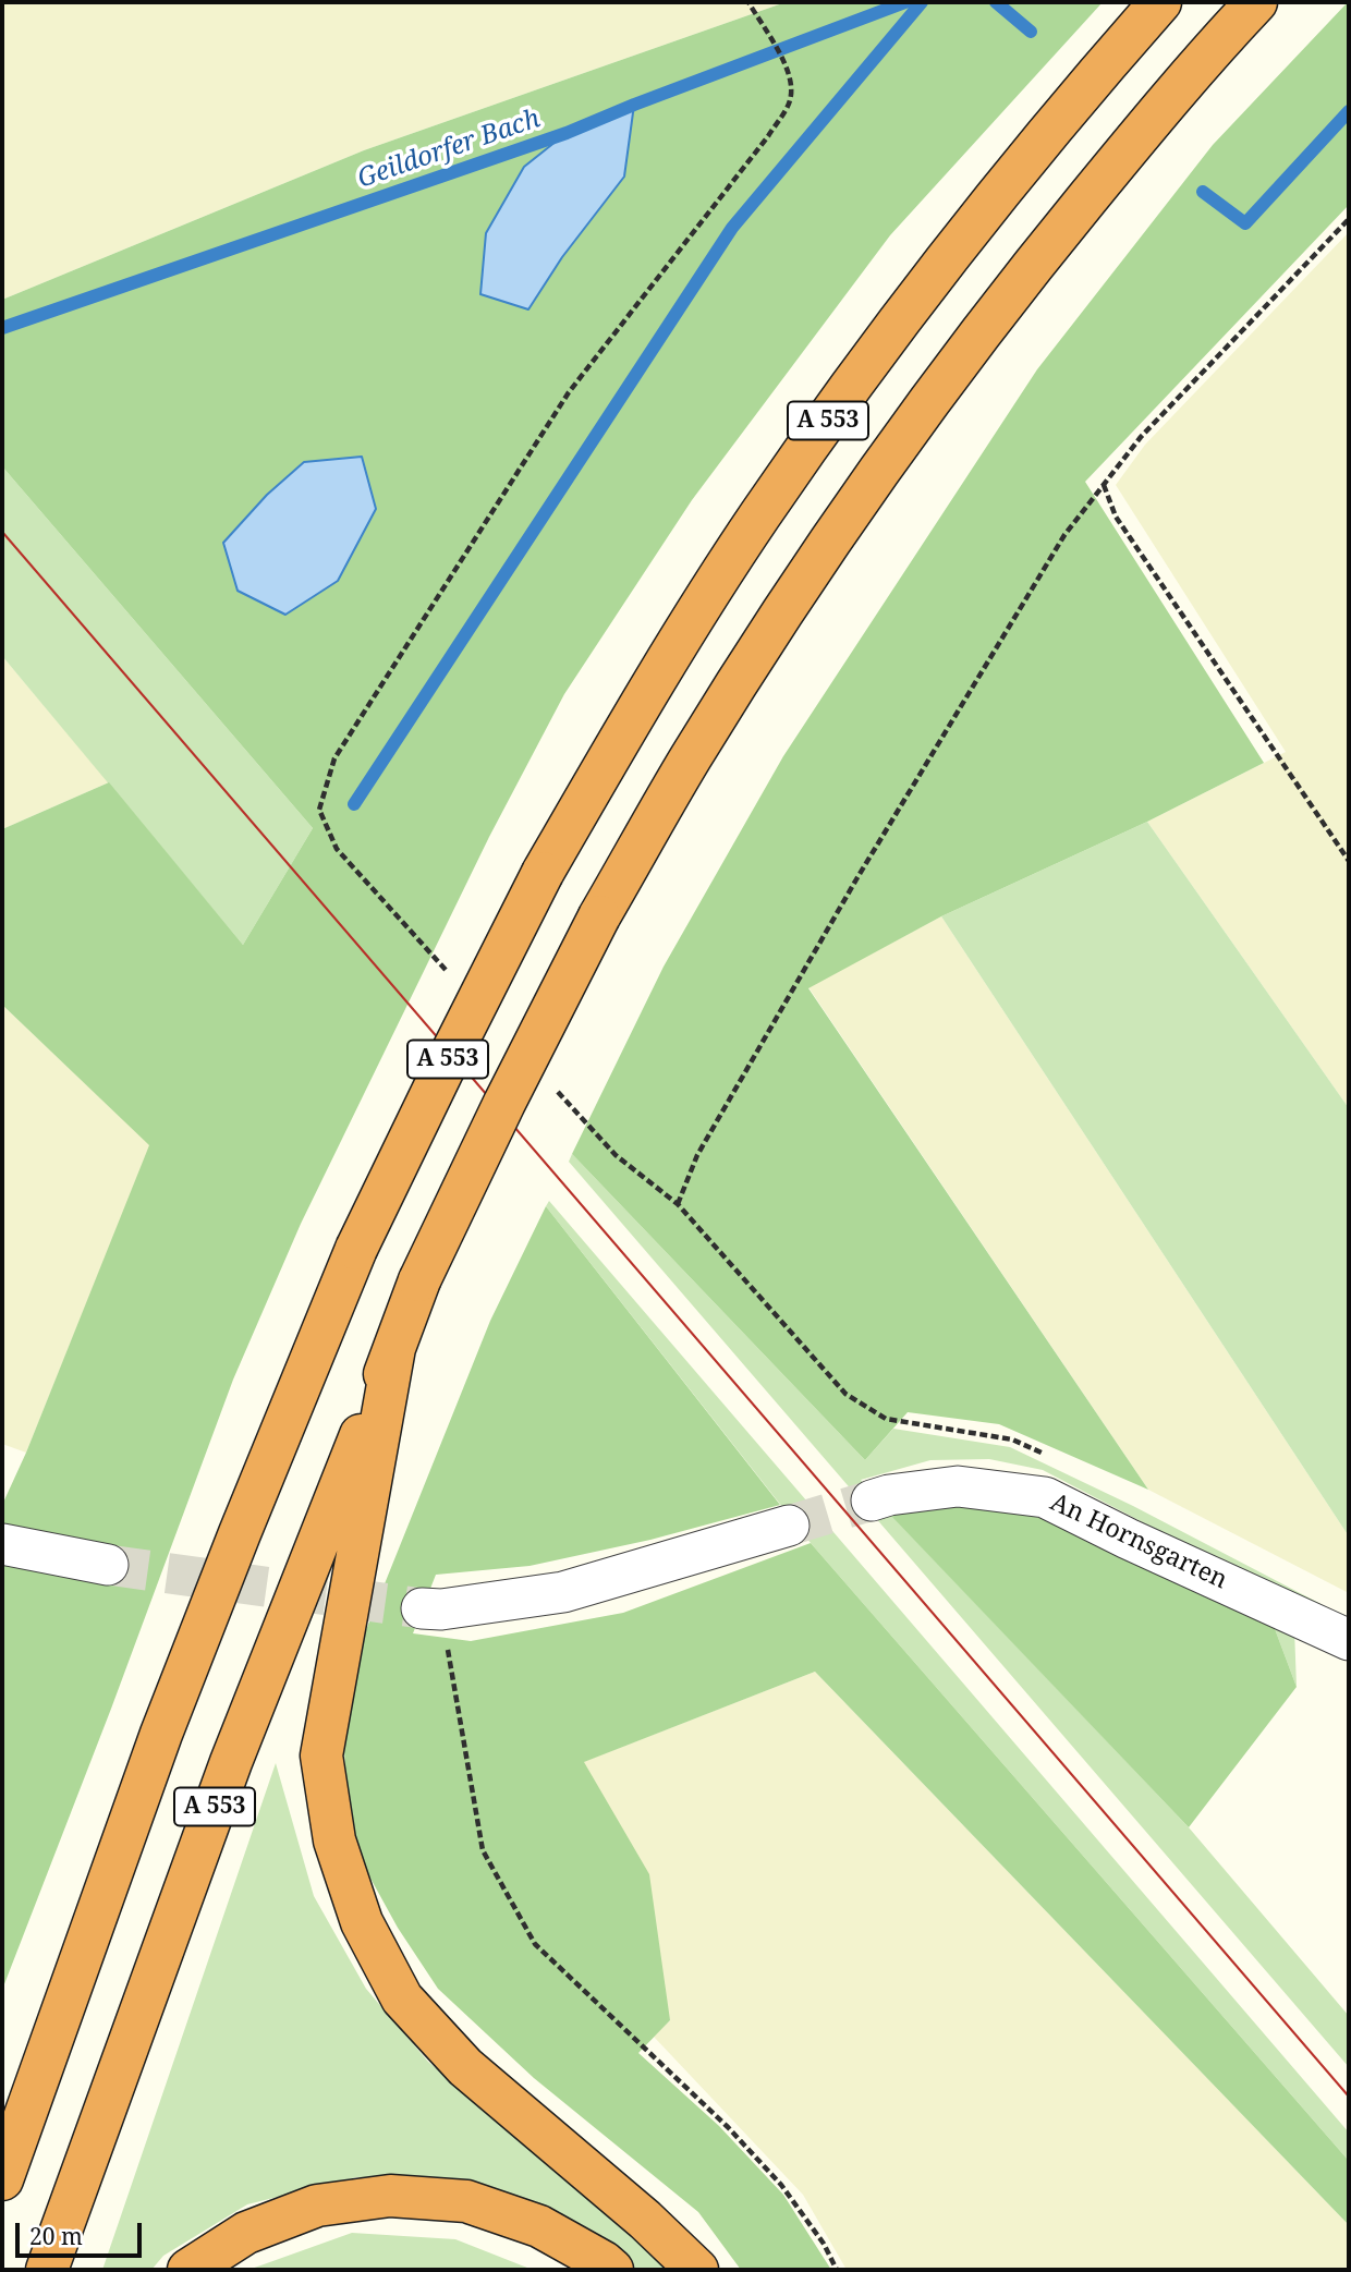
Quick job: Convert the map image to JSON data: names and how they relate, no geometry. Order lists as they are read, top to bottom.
{
  "streets": {
    "highway": ["A 553"],
    "street": ["An Hornsgarten"]
  },
  "water": ["Geildorfer Bach"],
  "scale_bar": "20 m"
}
